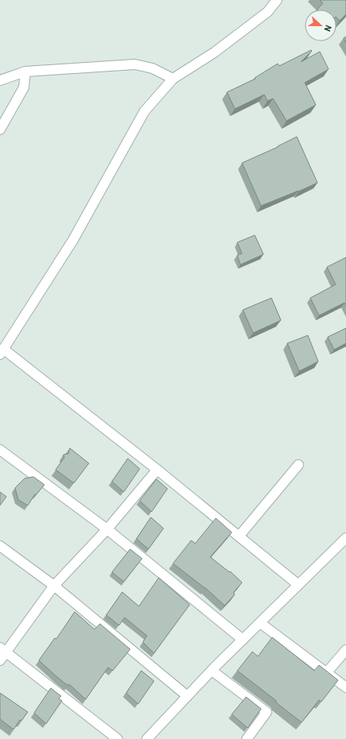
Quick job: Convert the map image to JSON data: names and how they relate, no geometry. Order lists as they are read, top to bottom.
{
  "north": "right"
}
